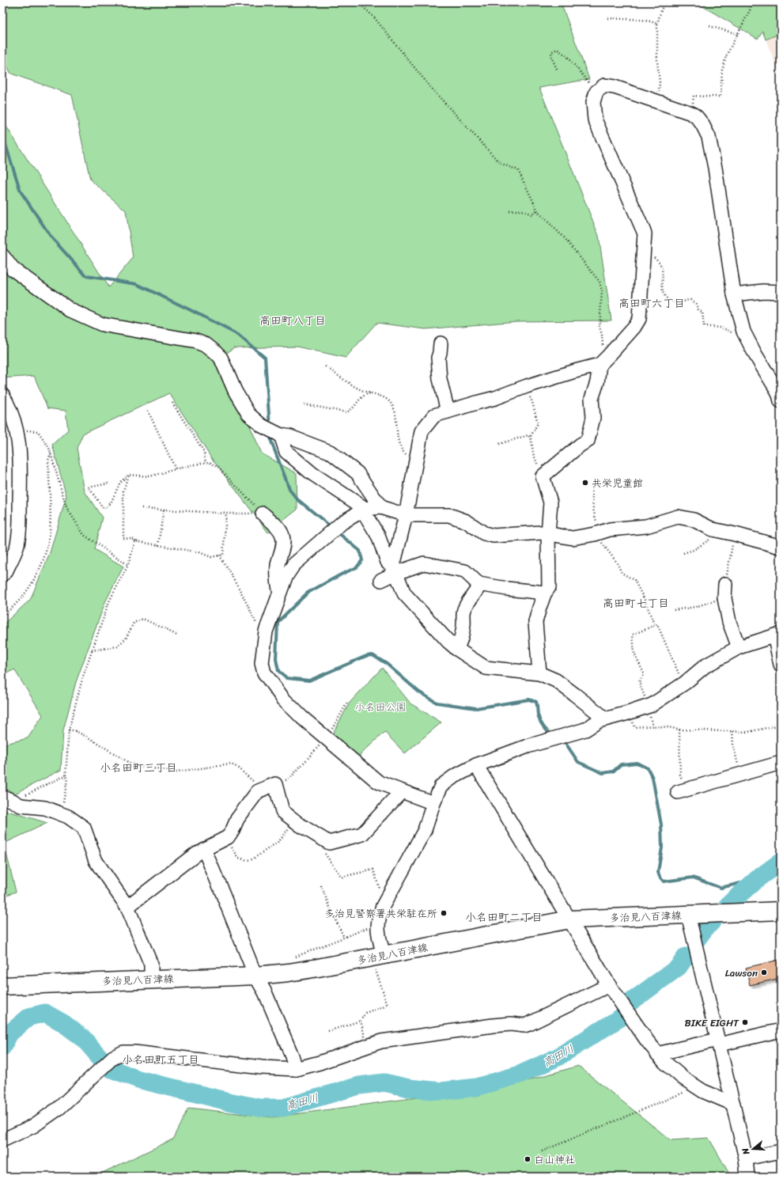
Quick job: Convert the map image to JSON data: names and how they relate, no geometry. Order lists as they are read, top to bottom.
{
  "streets": {
    "main road": ["多治見八百津線"]
  },
  "districts": [
    "高田町六丁目",
    "高田町八丁目",
    "高田町七丁目",
    "小名田町三丁目",
    "小名田町二丁目",
    "小名田町五丁目"
  ],
  "water": ["高田川"],
  "parks": ["小名田公園"],
  "places": [
    "共栄児童館",
    "多治見警察署共栄駐在所",
    "Lawson",
    "BIKE EIGHT",
    "白山神社"
  ],
  "north": "left"
}
